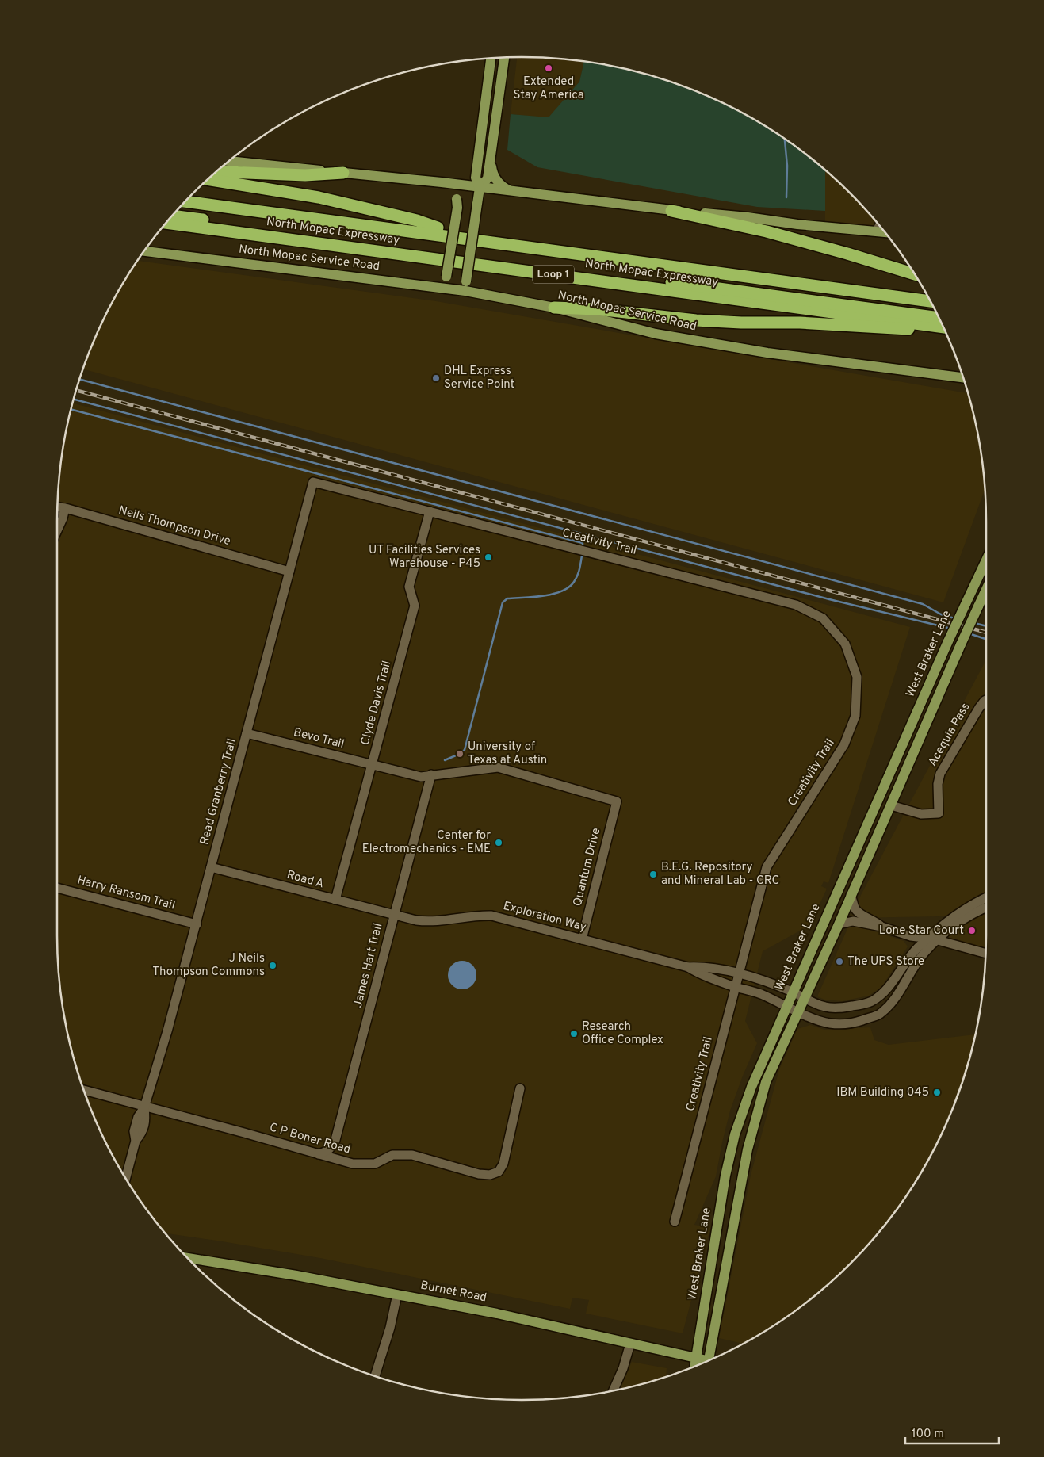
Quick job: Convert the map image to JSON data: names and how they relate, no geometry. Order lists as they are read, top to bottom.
{
  "streets": {
    "highway": ["North Mopac Expressway", "Loop 1"],
    "main road": ["North Mopac Service Road", "West Braker Lane", "Burnet Road"],
    "street": [
      "Neils Thompson Drive",
      "Creativity Trail",
      "Clyde Davis Trail",
      "Acequia Pass",
      "Bevo Trail",
      "Read Granberry Trail",
      "Quantum Drive",
      "Road A",
      "Harry Ransom Trail",
      "Exploration Way",
      "James Hart Trail",
      "C P Boner Road"
    ]
  },
  "crossings": [
    ["Neils Thompson Drive", "Read Granberry Trail"],
    ["Creativity Trail", "Clyde Davis Trail"],
    ["Creativity Trail", "Read Granberry Trail"],
    ["Creativity Trail", "Exploration Way"],
    ["West Braker Lane", "Exploration Way"],
    ["West Braker Lane", "Burnet Road"],
    ["Clyde Davis Trail", "Bevo Trail"],
    ["Clyde Davis Trail", "Road A"],
    ["Bevo Trail", "Read Granberry Trail"],
    ["Bevo Trail", "Quantum Drive"],
    ["Bevo Trail", "James Hart Trail"],
    ["Read Granberry Trail", "Road A"],
    ["Read Granberry Trail", "Harry Ransom Trail"],
    ["Read Granberry Trail", "C P Boner Road"],
    ["Quantum Drive", "Exploration Way"],
    ["Road A", "Exploration Way"],
    ["Road A", "James Hart Trail"],
    ["Exploration Way", "James Hart Trail"],
    ["James Hart Trail", "C P Boner Road"]
  ],
  "places": [
    "Extended Stay America",
    "DHL Express Service Point",
    "UT Facilities Services Warehouse - P45",
    "University of Texas at Austin",
    "Center for Electromechanics - EME",
    "B.E.G. Repository and Mineral Lab - CRC",
    "Lone Star Court",
    "The UPS Store",
    "J Neils Thompson Commons",
    "Research Office Complex",
    "IBM Building 045"
  ],
  "scale_bar": "100 m"
}
